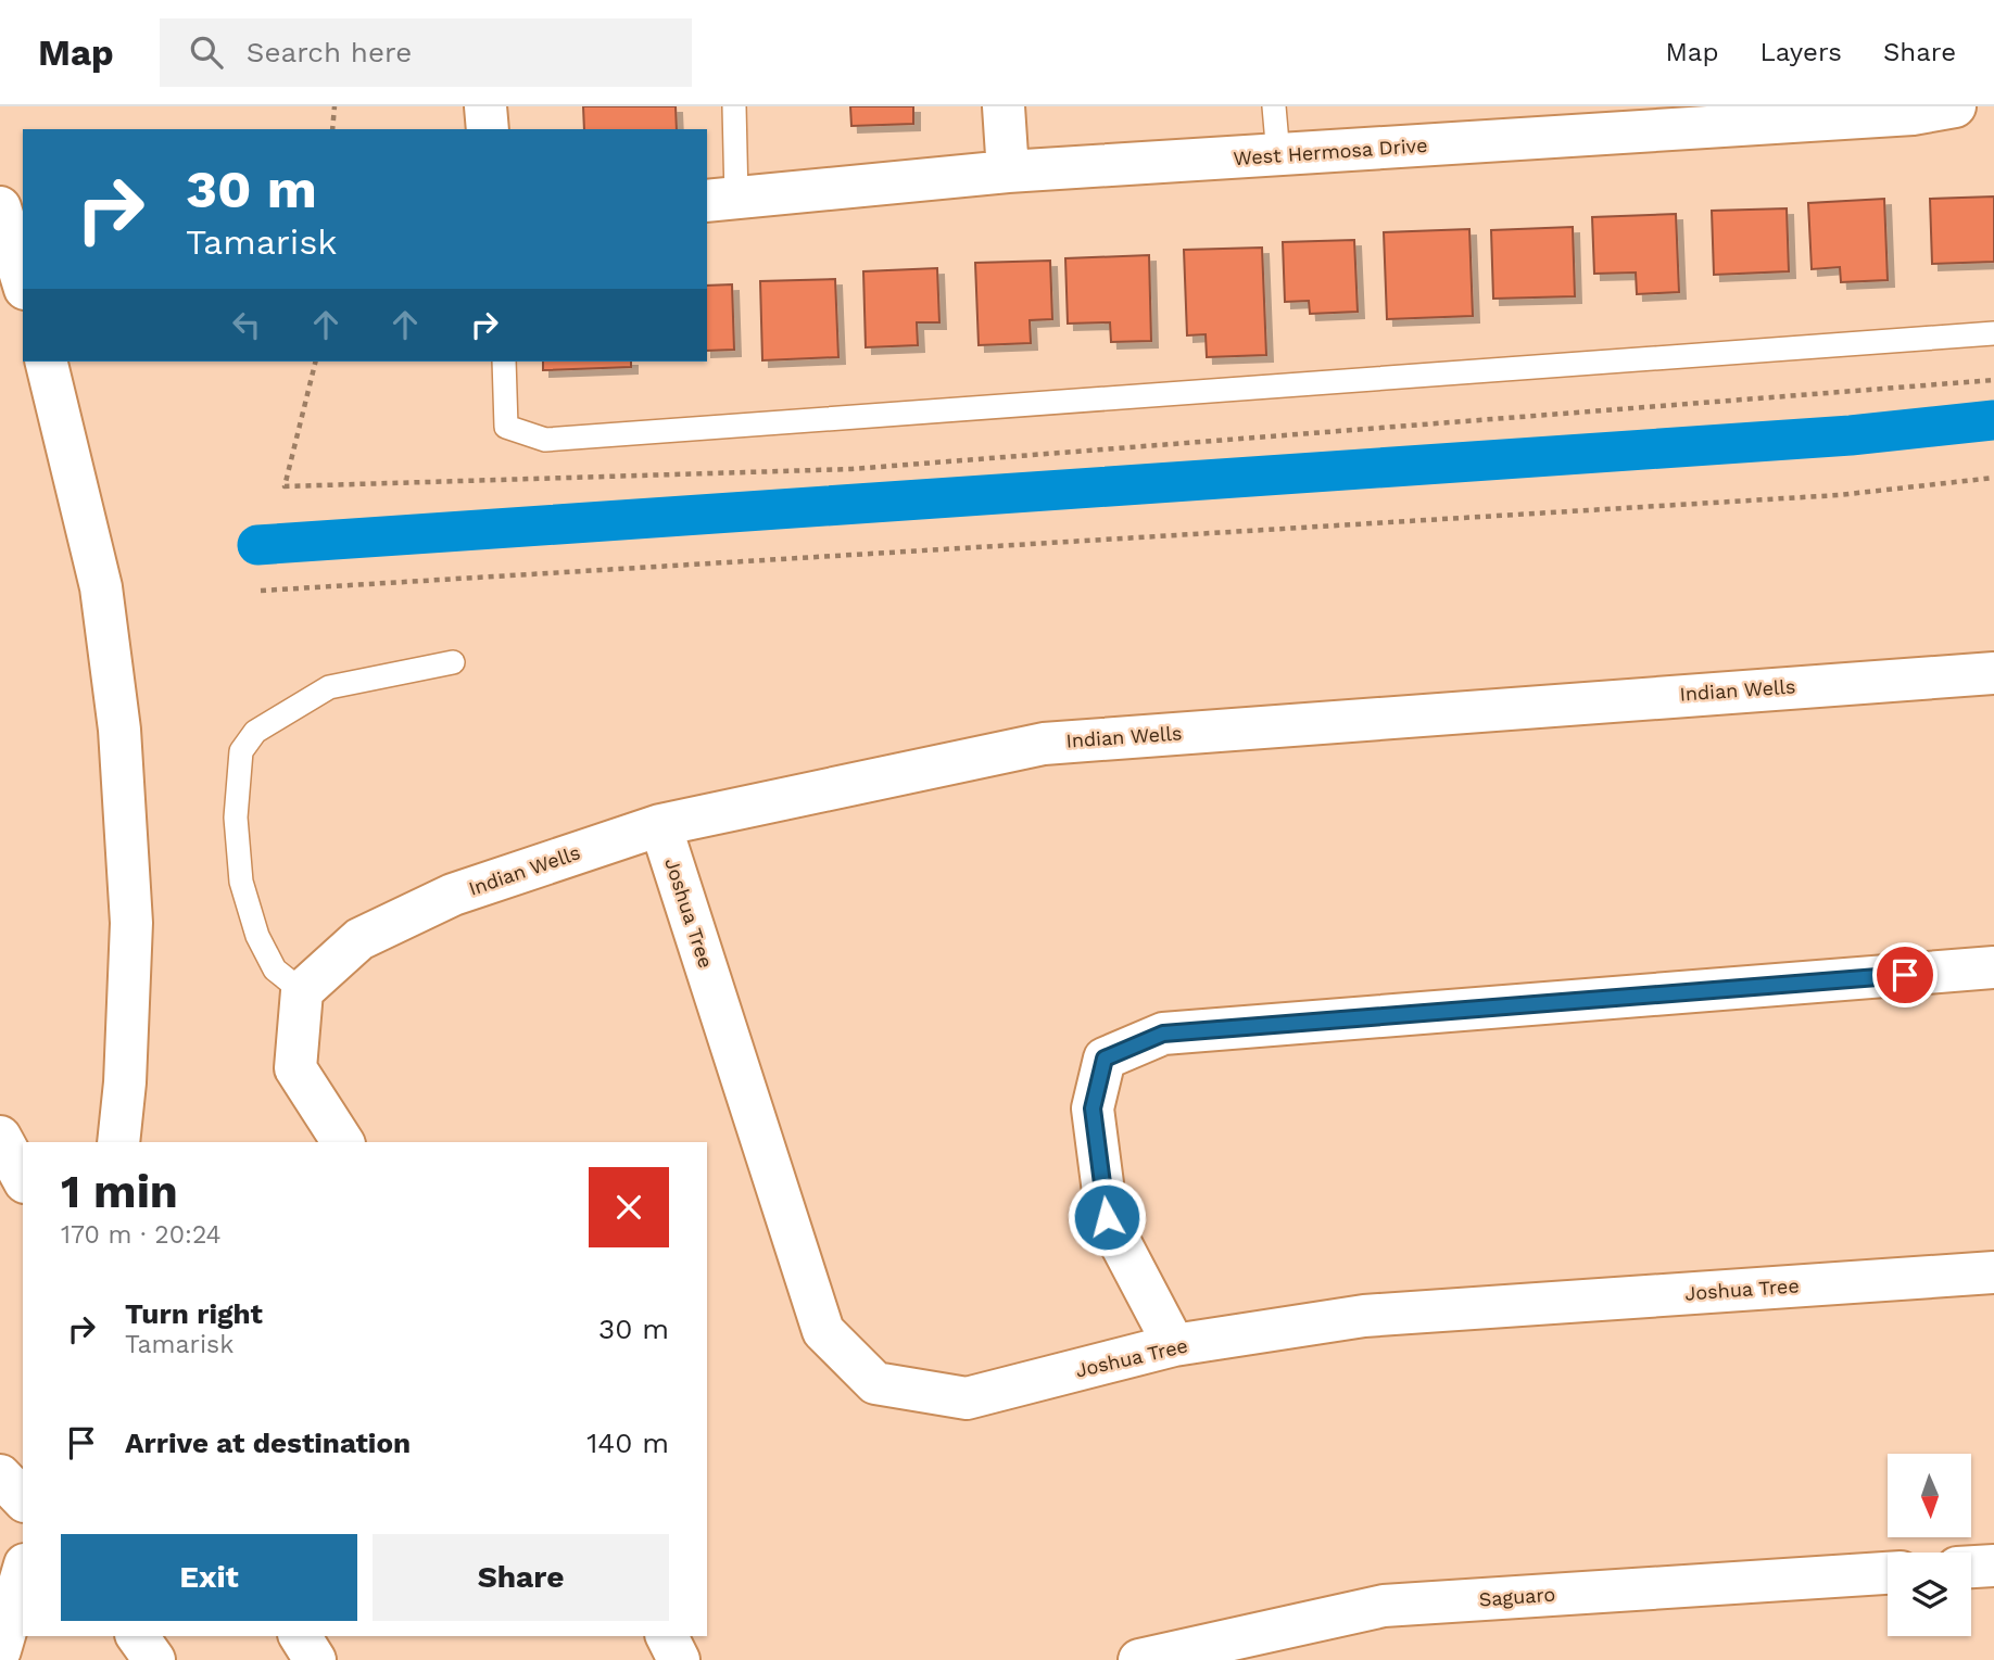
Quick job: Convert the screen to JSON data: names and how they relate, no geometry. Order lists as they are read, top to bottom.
{
  "streets": {
    "main road": [
      "West Hermosa Drive",
      "Indian Wells",
      "Joshua Tree",
      "Saguaro"
    ]
  },
  "crossings": [
    ["Indian Wells", "Joshua Tree"]
  ],
  "north": "bottom",
  "page": {
    "header": "Map",
    "search": "Search here",
    "nav": ["Map", "Layers", "Share"],
    "turn": ["30 m", "Tamarisk"],
    "heading": ["1 min", "170 m · 20:24"],
    "list": [
      {
        "name": "Turn right",
        "note": "Tamarisk",
        "value": "30 m"
      },
      {
        "name": "Arrive at destination",
        "value": "140 m"
      }
    ],
    "buttons": ["Exit", "Share"]
  }
}
